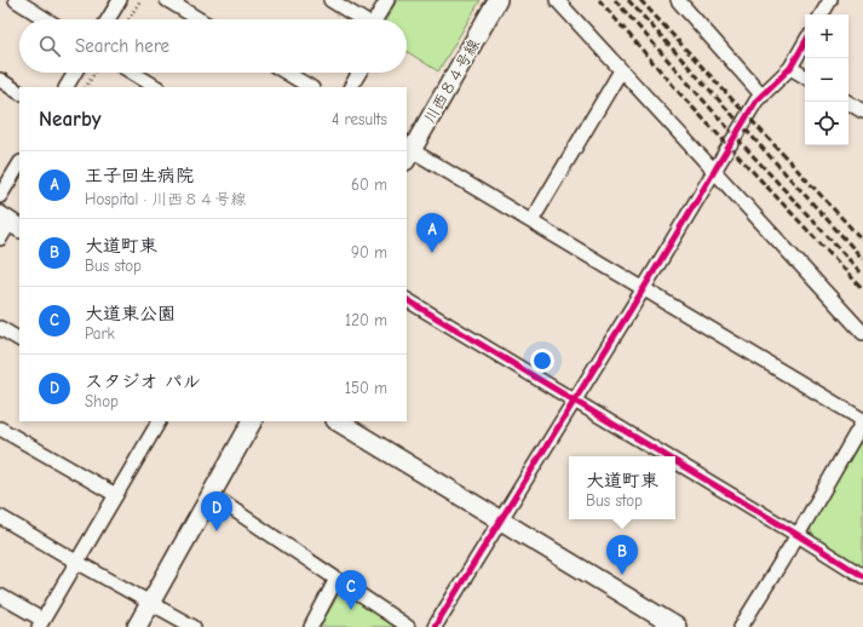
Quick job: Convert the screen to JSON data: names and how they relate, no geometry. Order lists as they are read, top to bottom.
{
  "streets": {
    "street": ["川西８４号線"]
  },
  "page": {
    "map_buttons": ["+", "−"],
    "search": "Search here",
    "heading": ["Nearby", "4 results"],
    "list": [
      {
        "mark": "A",
        "name": "王子回生病院",
        "note": "Hospital · 川西８４号線",
        "value": "60 m"
      },
      {
        "mark": "B",
        "name": "大道町東",
        "note": "Bus stop",
        "value": "90 m"
      },
      {
        "mark": "C",
        "name": "大道東公園",
        "note": "Park",
        "value": "120 m"
      },
      {
        "mark": "D",
        "name": "スタジオ パル",
        "note": "Shop",
        "value": "150 m"
      }
    ],
    "pins": [
      "A",
      "D",
      "B",
      "C"
    ],
    "popup": ["大道町東", "Bus stop"]
  }
}
